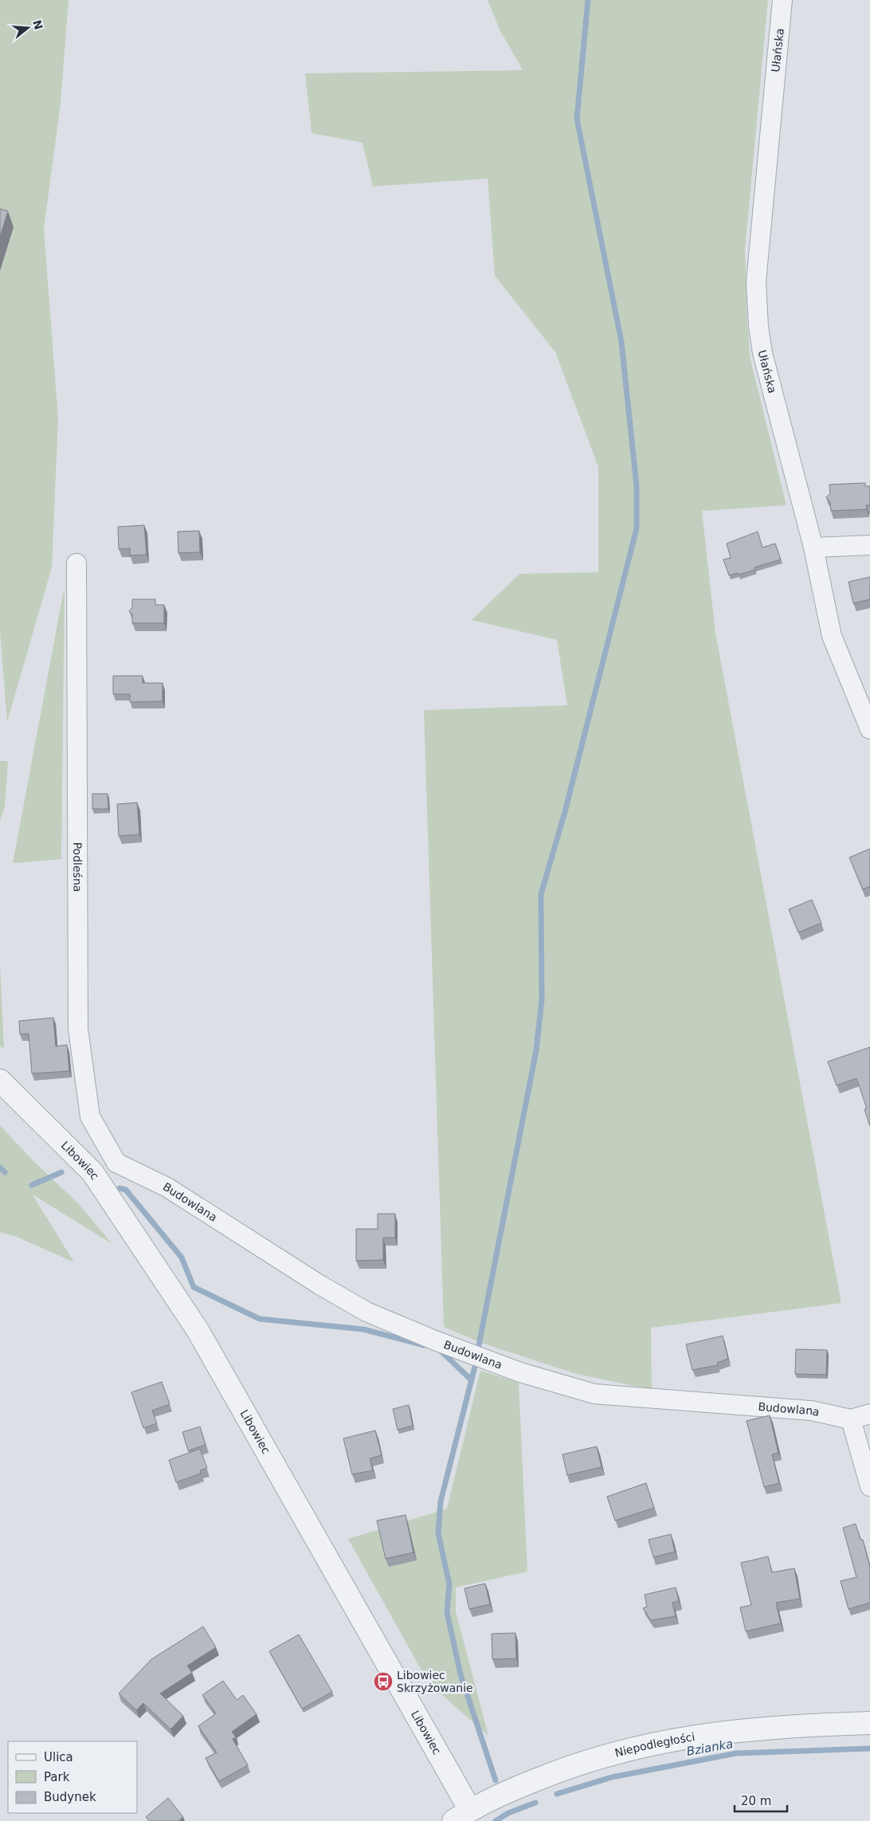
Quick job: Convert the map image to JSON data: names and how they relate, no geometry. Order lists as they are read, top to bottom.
{
  "streets": {
    "street": [
      "Ułańska",
      "Podleśna",
      "Libowiec",
      "Budowlana",
      "Niepodległości"
    ]
  },
  "crossings": [
    ["Podleśna", "Budowlana"],
    ["Libowiec", "Niepodległości"]
  ],
  "water": ["Bzianka"],
  "places": {
    "bus stop": ["Libowiec Skrzyżowanie"]
  },
  "legend": ["Ulica", "Park", "Budynek"],
  "scale_bar": "20 m",
  "north": "right"
}
